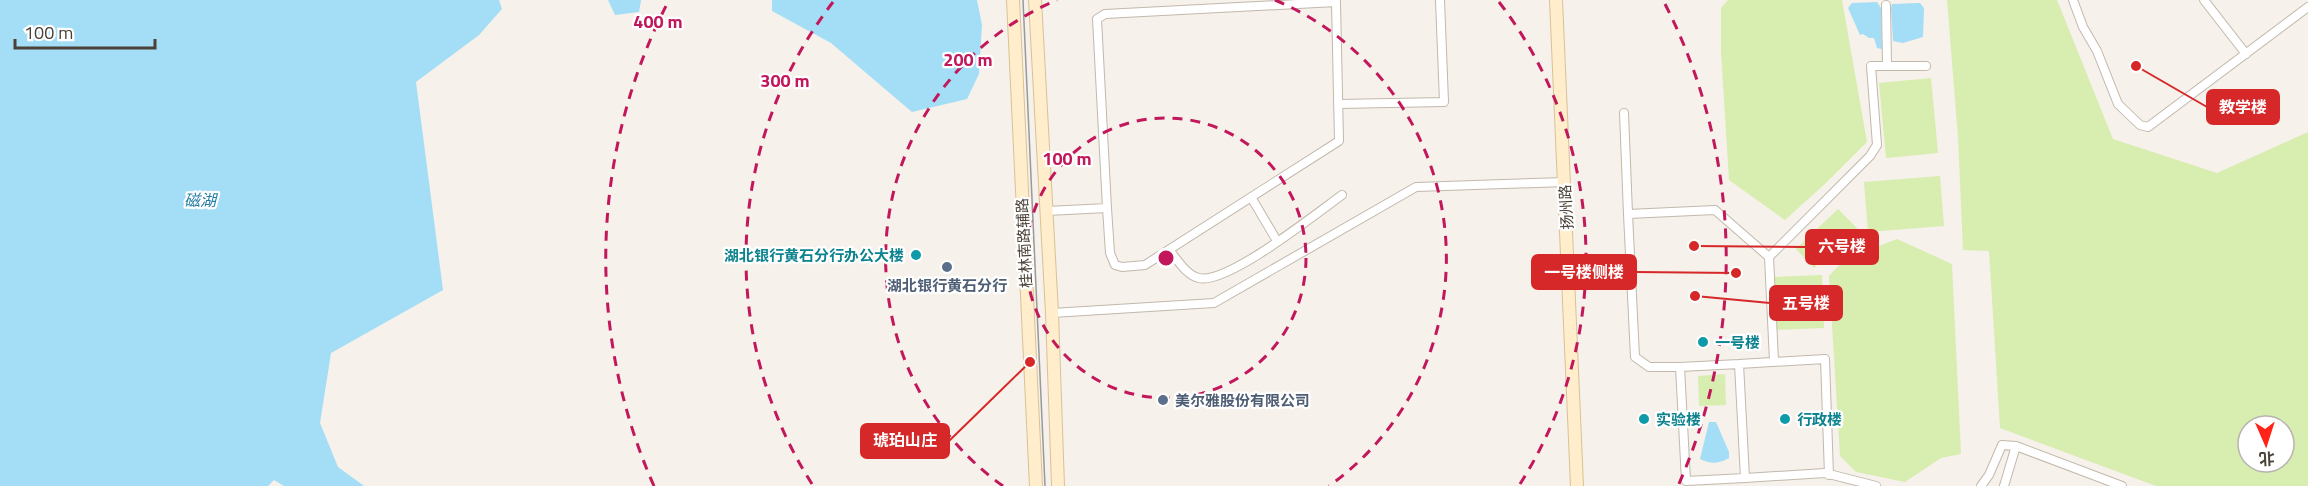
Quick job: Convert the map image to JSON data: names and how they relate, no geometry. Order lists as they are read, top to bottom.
{
  "streets": {
    "main road": ["扬州路", "桂林南路辅路"]
  },
  "water": ["磁湖"],
  "places": [
    "教学楼",
    "六号楼",
    "湖北银行黄石分行办公大楼",
    "湖北银行黄石分行",
    "一号楼侧楼",
    "五号楼",
    "一号楼",
    "琥珀山庄",
    "美尔雅股份有限公司",
    "实验楼",
    "行政楼"
  ],
  "scale_bar": "100 m",
  "north": "bottom",
  "rings": [
    "400 m",
    "200 m",
    "300 m",
    "100 m"
  ]
}
